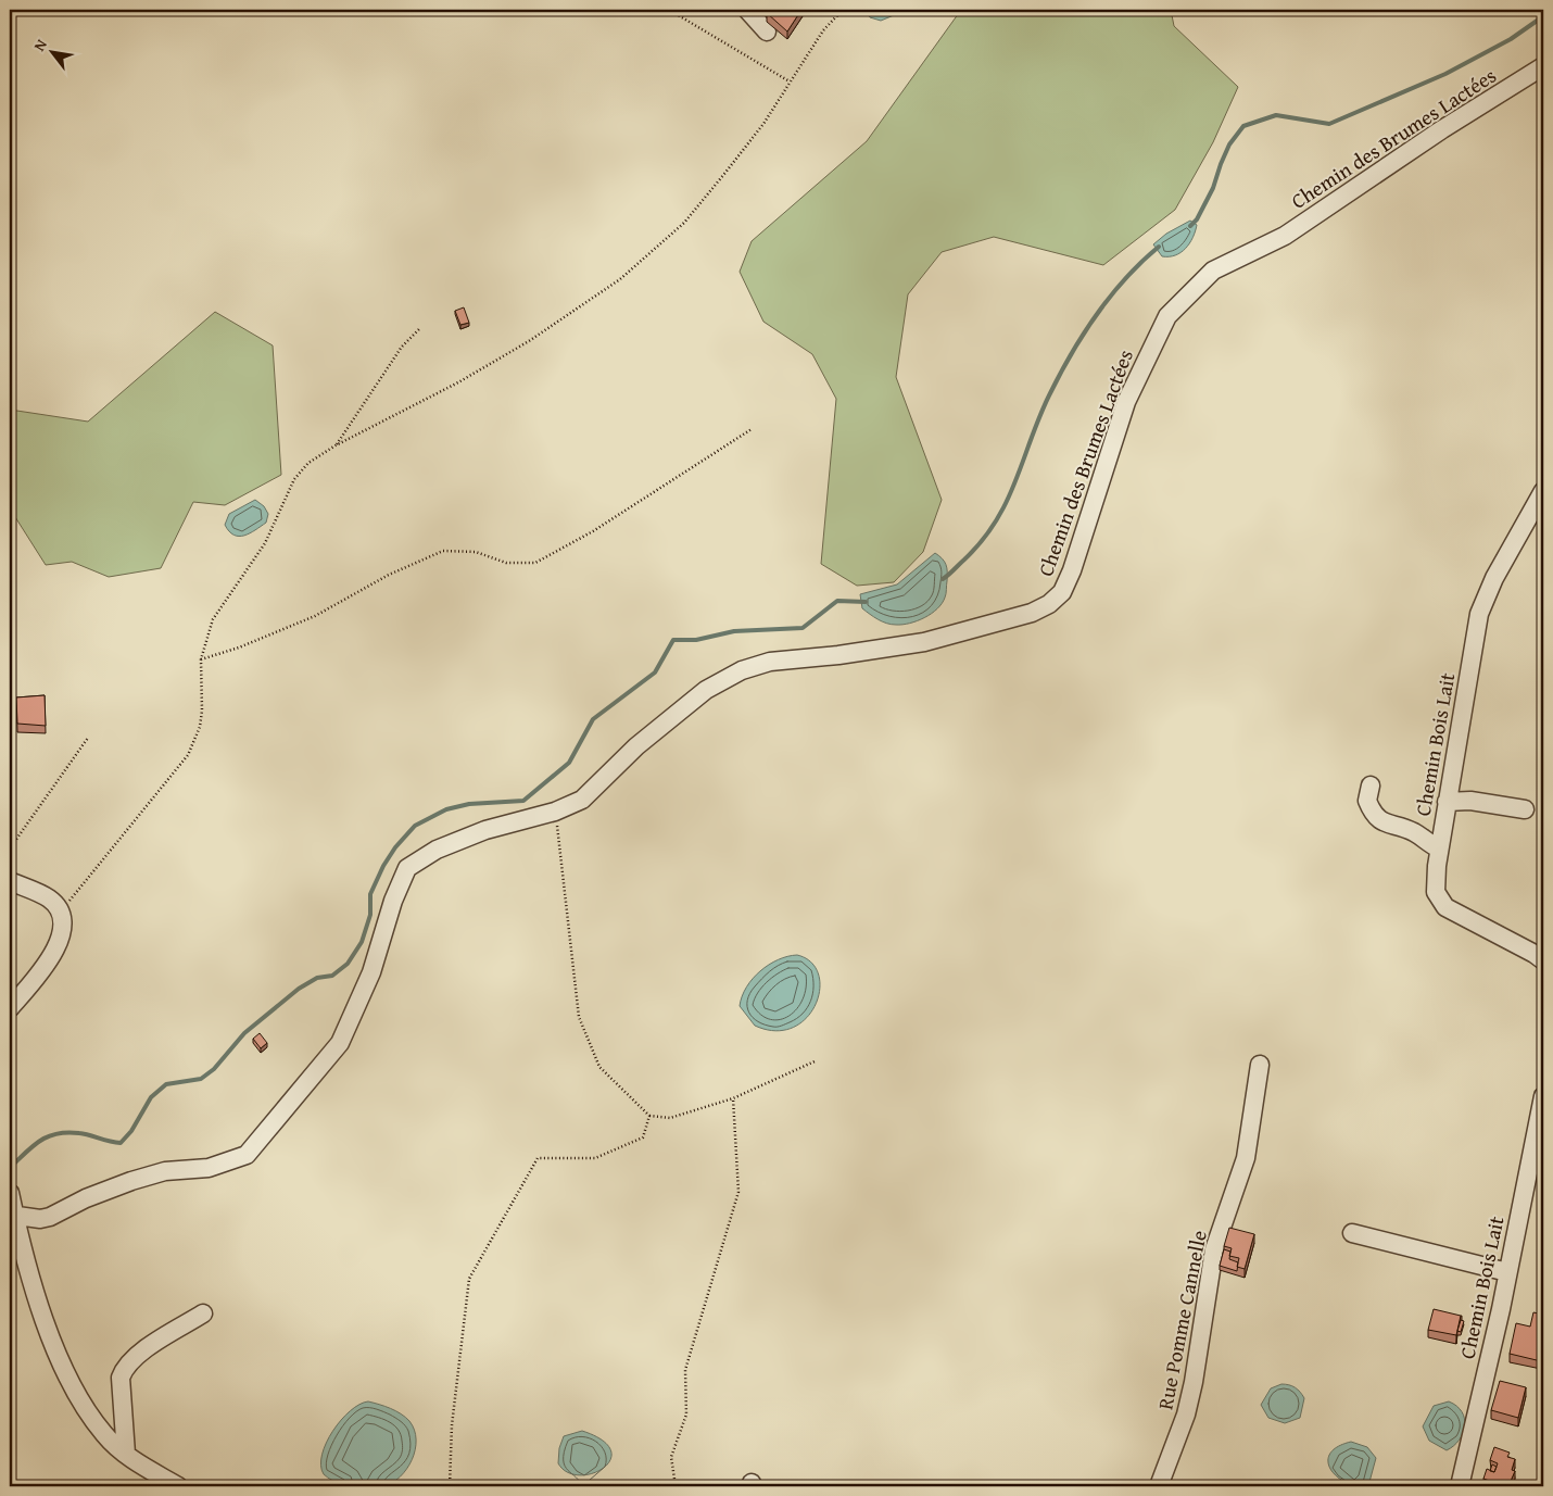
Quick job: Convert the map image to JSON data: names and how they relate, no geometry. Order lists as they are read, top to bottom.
{
  "streets": {
    "street": ["Chemin des Brumes Lactées", "Chemin Bois Lait", "Rue Pomme Cannelle"]
  },
  "north": "top left"
}
